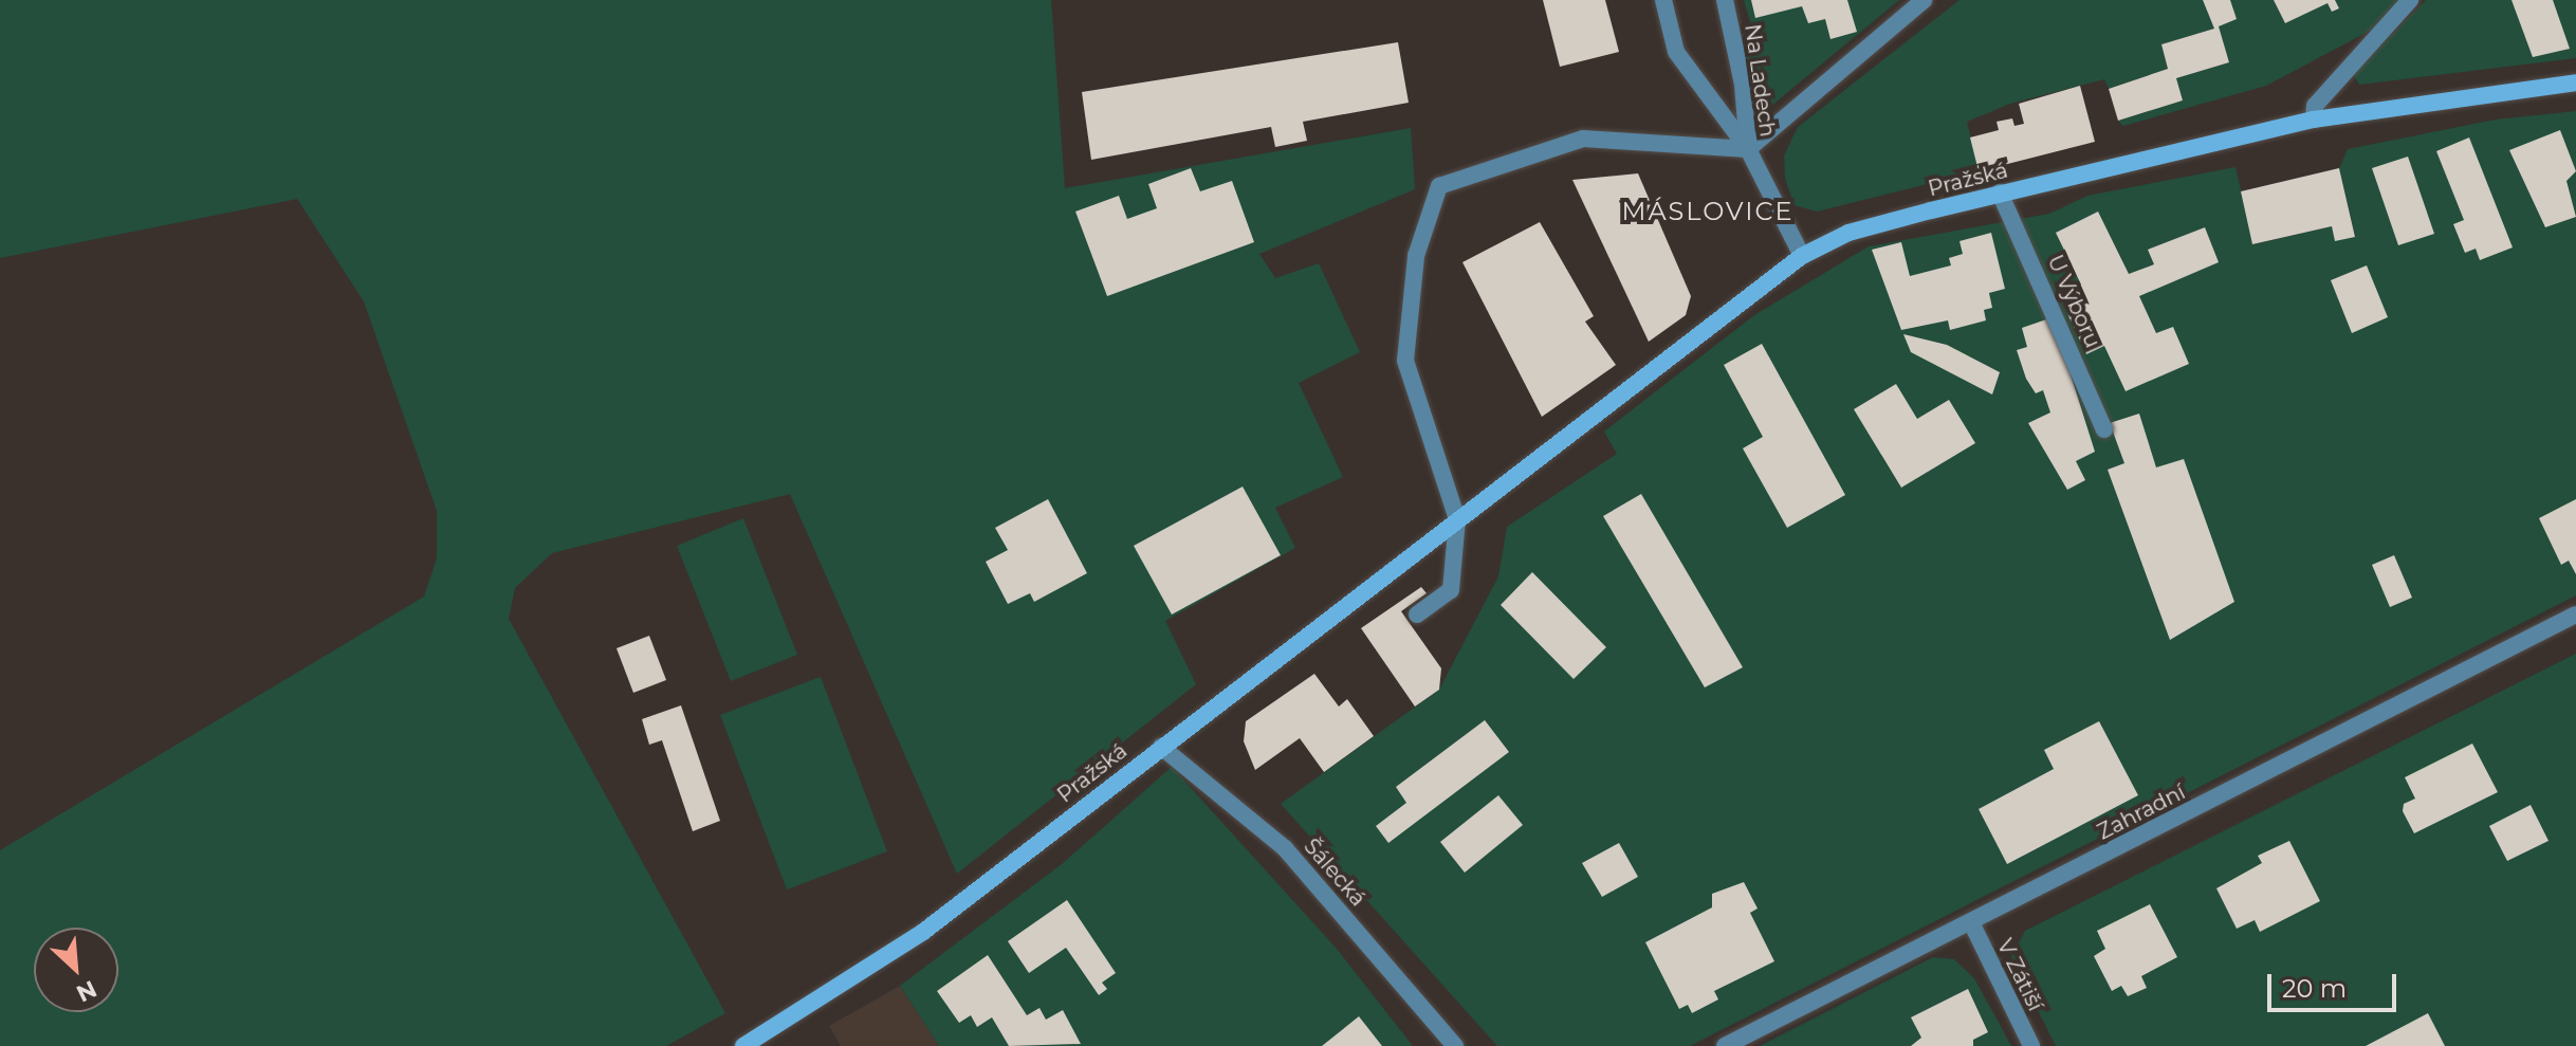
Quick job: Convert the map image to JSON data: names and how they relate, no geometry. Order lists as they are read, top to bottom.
{
  "streets": {
    "street": [
      "Na Ladech",
      "Pražská",
      "U Výboru",
      "Zahradní",
      "Šálecká",
      "V Zátiší"
    ]
  },
  "crossings": [
    ["Na Ladech", "Pražská"],
    ["Pražská", "U Výboru"],
    ["Pražská", "Šálecká"],
    ["Zahradní", "V Zátiší"]
  ],
  "districts": ["MÁSLOVICE"],
  "scale_bar": "20 m",
  "north": "bottom right"
}
